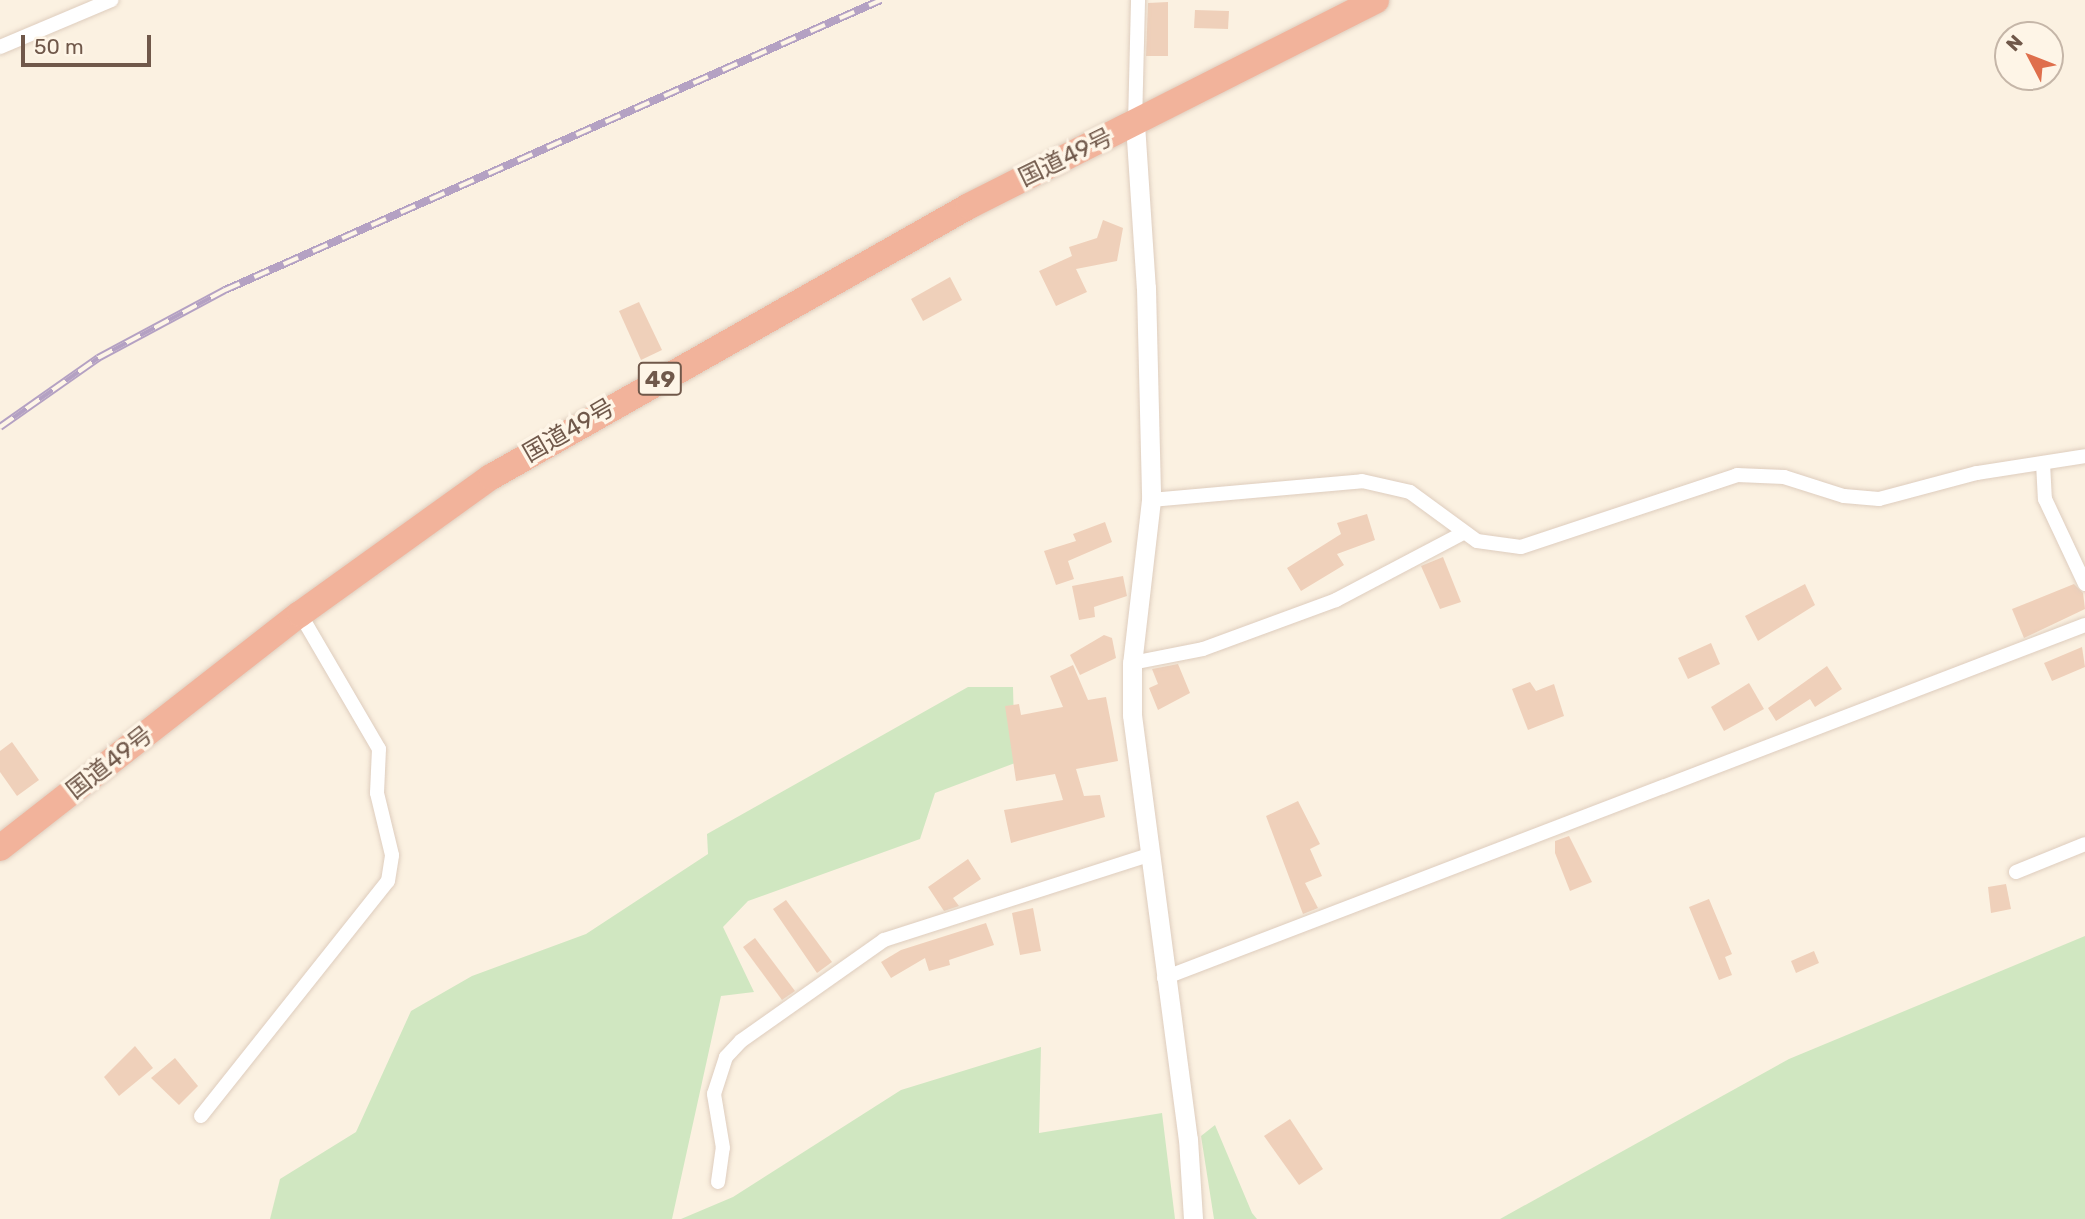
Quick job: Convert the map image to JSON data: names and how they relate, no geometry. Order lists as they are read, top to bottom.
{
  "streets": {
    "highway": ["国道49号", "49"]
  },
  "scale_bar": "50 m",
  "north": "top left"
}
